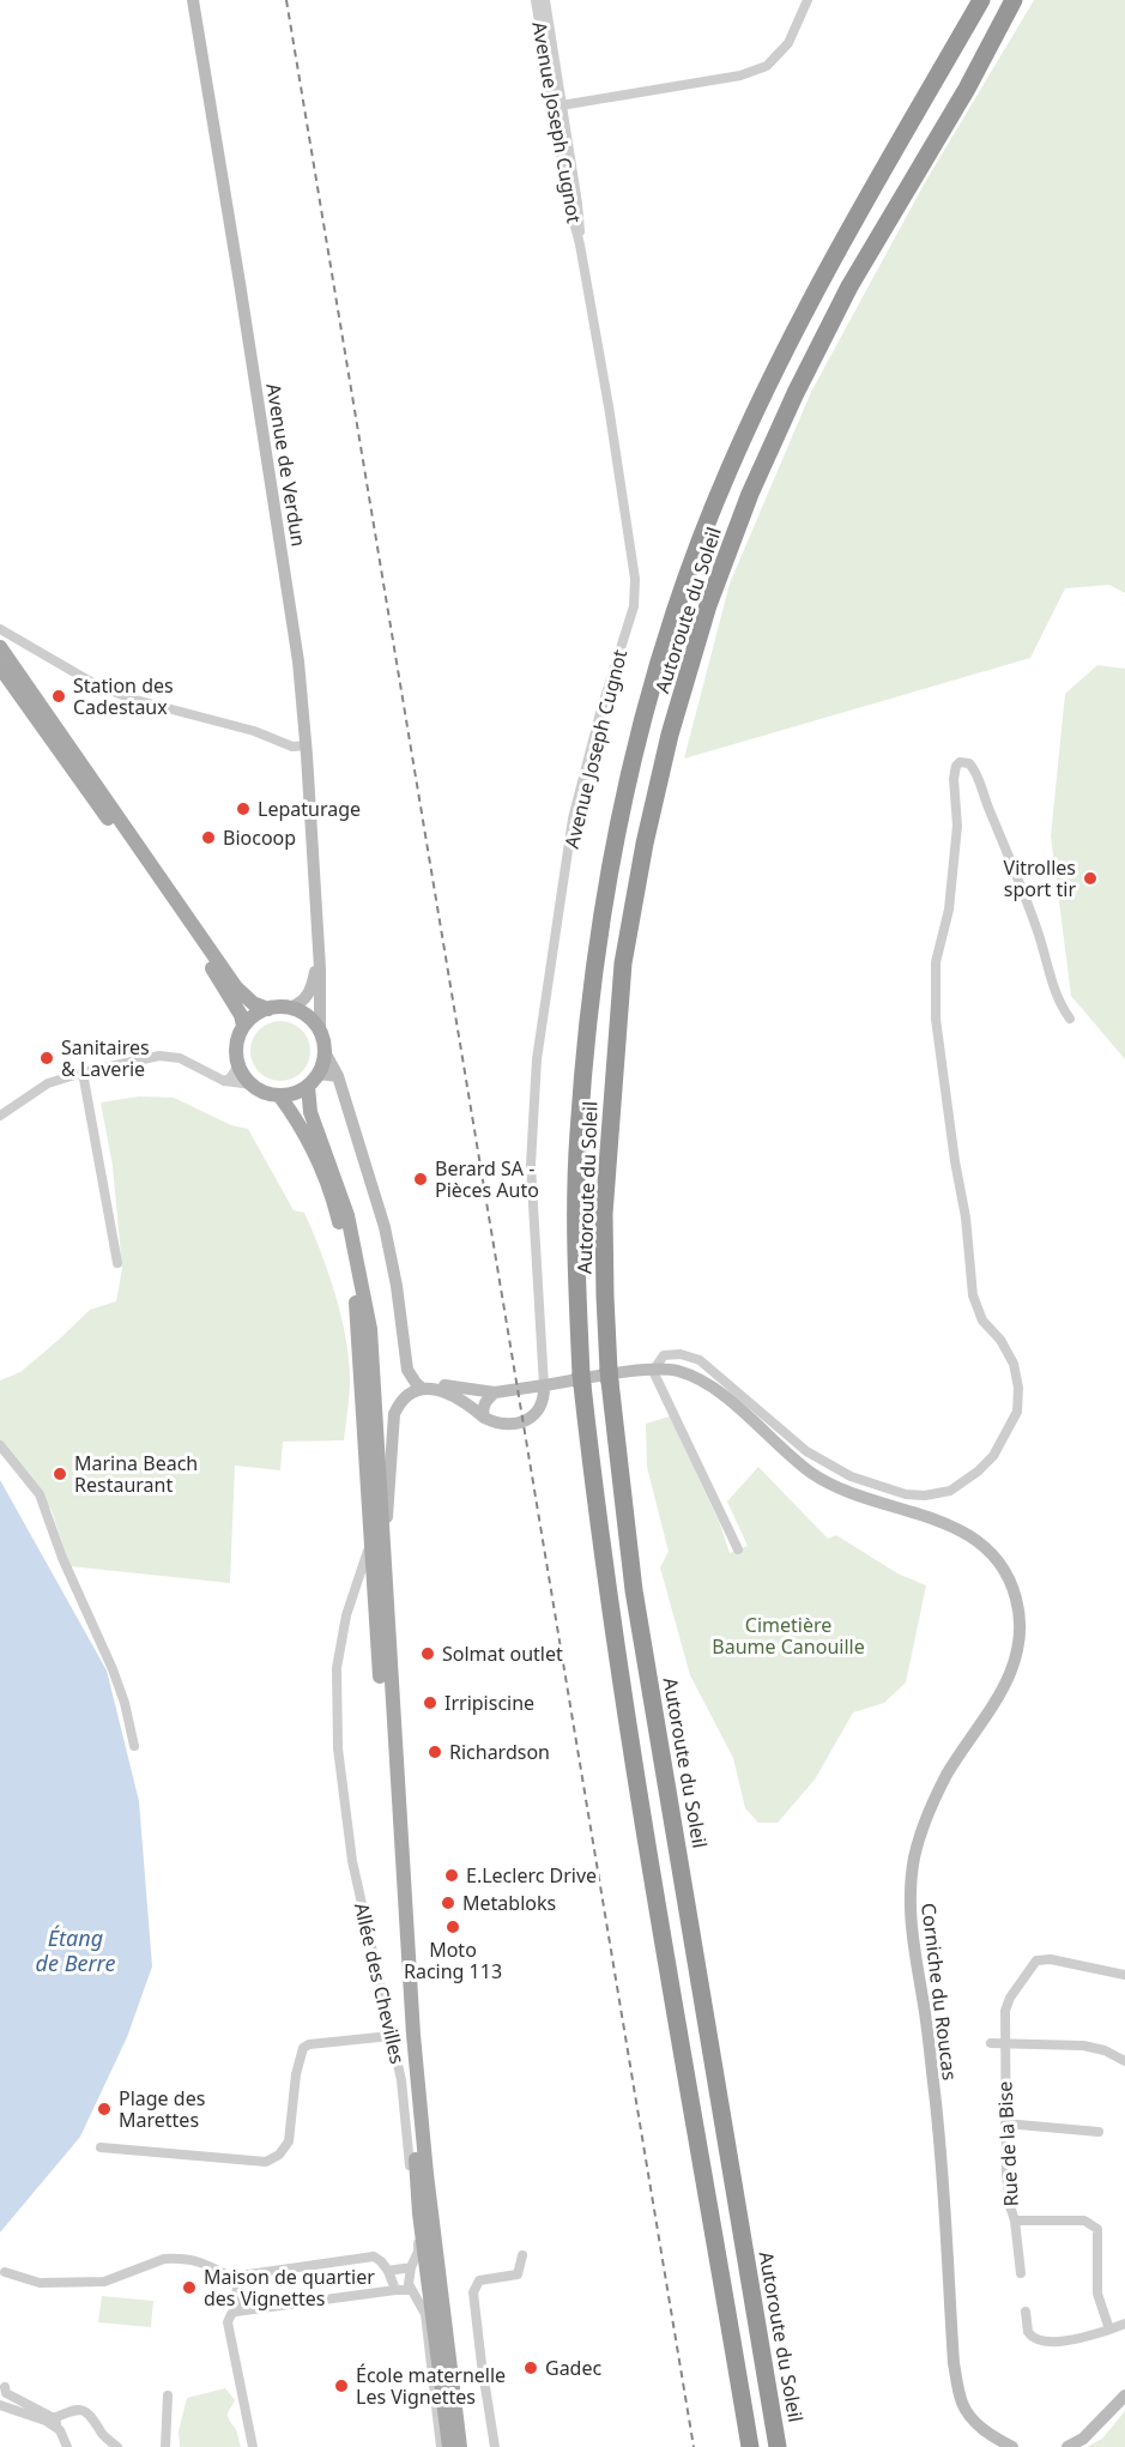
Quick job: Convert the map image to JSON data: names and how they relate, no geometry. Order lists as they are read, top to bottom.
{
  "streets": {
    "highway": ["Autoroute du Soleil"],
    "main road": ["Avenue de Verdun", "Corniche du Roucas"],
    "street": ["Avenue Joseph Cugnot", "Allée des Chevilles", "Rue de la Bise"]
  },
  "crossings": [
    ["Avenue Joseph Cugnot", "Corniche du Roucas"]
  ],
  "water": ["Étang de Berre"],
  "parks": ["Cimetière Baume Canouille"],
  "places": [
    "Station des Cadestaux",
    "Lepaturage",
    "Biocoop",
    "Vitrolles sport tir",
    "Sanitaires & Laverie",
    "Berard SA - Pièces Auto",
    "Marina Beach Restaurant",
    "Solmat outlet",
    "Irripiscine",
    "Richardson",
    "E.Leclerc Drive",
    "Metabloks",
    "Moto Racing 113",
    "Plage des Marettes",
    "Maison de quartier des Vignettes",
    "Gadec",
    "École maternelle Les Vignettes"
  ]
}
